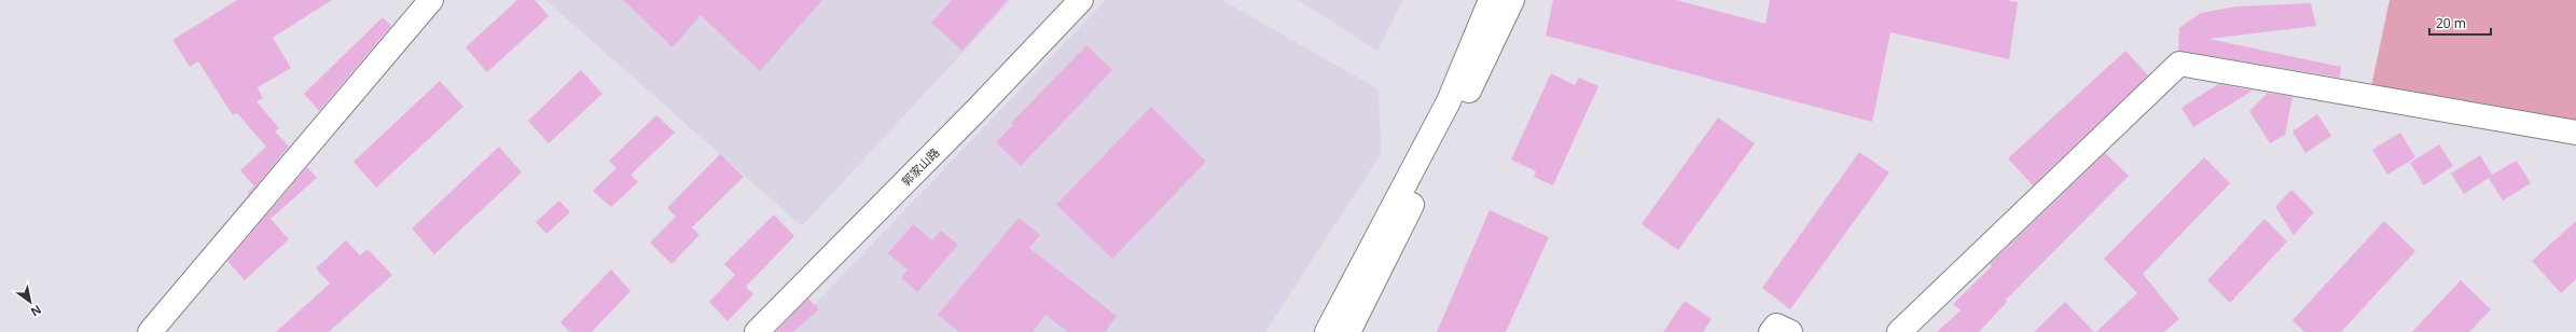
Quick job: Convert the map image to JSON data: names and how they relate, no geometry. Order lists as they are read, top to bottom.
{
  "streets": {
    "street": ["郭家山路"]
  },
  "scale_bar": "20 m",
  "north": "bottom right"
}
